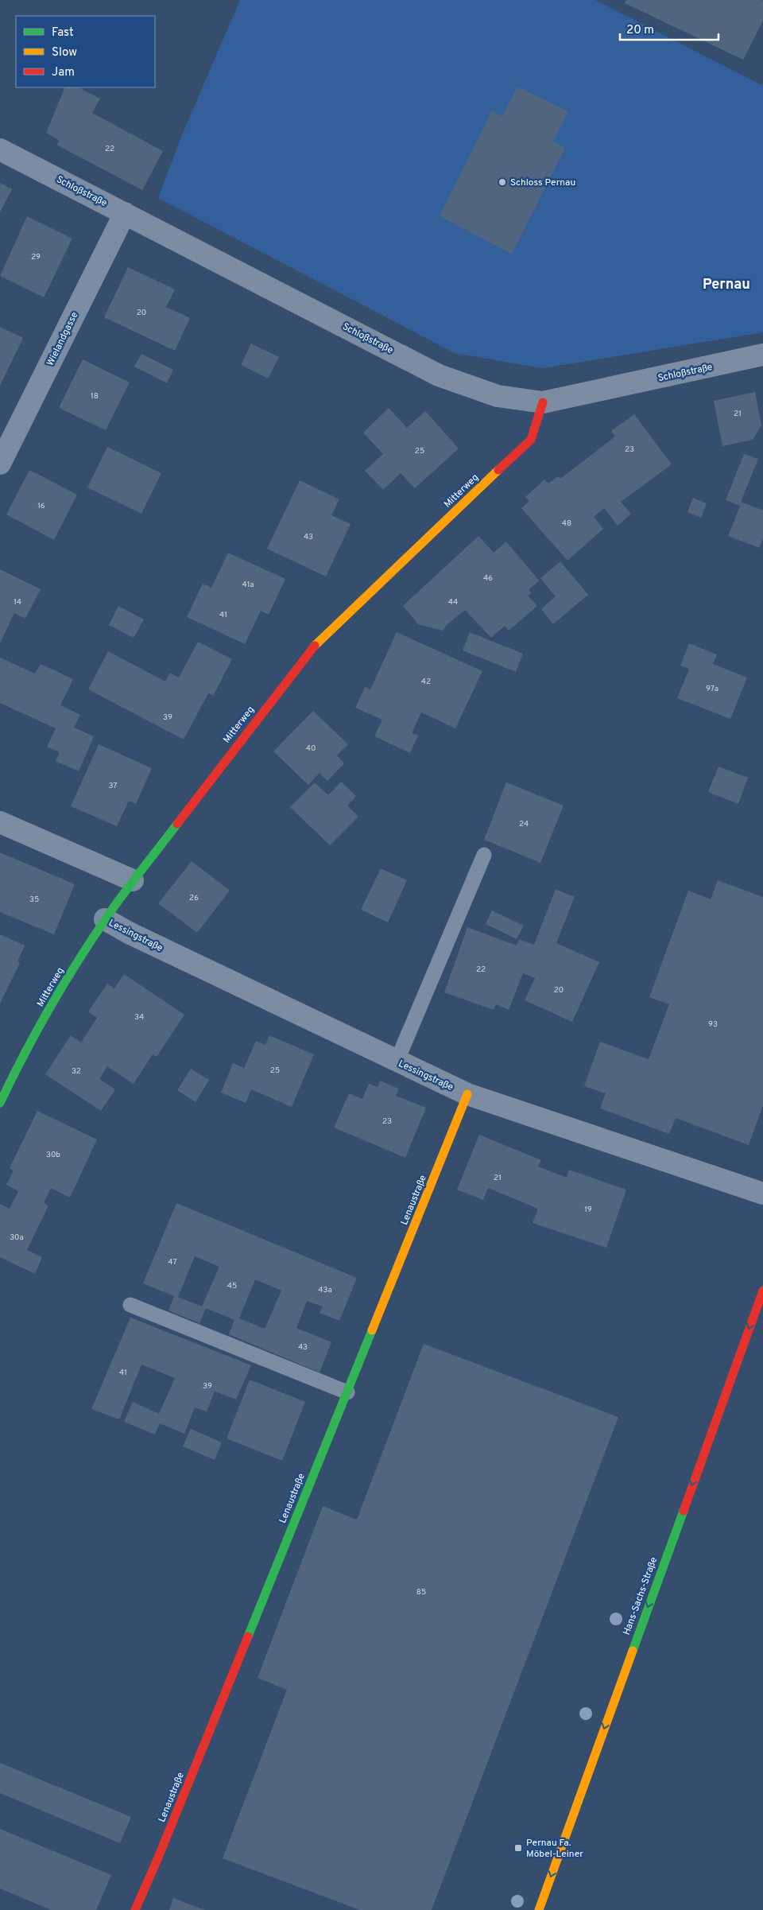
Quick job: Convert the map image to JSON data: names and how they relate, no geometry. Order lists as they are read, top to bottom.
{
  "streets": {
    "street": [
      "Schloßstraße",
      "Wielandgasse",
      "Mitterweg",
      "Lessingstraße",
      "Lenaustraße",
      "Hans-Sachs-Straße"
    ]
  },
  "crossings": [
    ["Schloßstraße", "Wielandgasse"],
    ["Schloßstraße", "Mitterweg"],
    ["Mitterweg", "Lessingstraße"],
    ["Lessingstraße", "Lenaustraße"]
  ],
  "one_way": ["Hans-Sachs-Straße"],
  "districts": ["Pernau"],
  "places": {
    "other": ["Schloss Pernau"],
    "transit": ["Pernau Fa. Möbel-Leiner"]
  },
  "house_numbers": [
    "22",
    "29",
    "20",
    "18",
    "21",
    "23",
    "25",
    "16",
    "48",
    "43",
    "46",
    "41a",
    "14",
    "44",
    "41",
    "42",
    "97a",
    "39",
    "40",
    "37",
    "24",
    "26",
    "35",
    "22",
    "20",
    "34",
    "93",
    "25",
    "32",
    "23",
    "30b",
    "21",
    "19",
    "30a",
    "47",
    "45",
    "43a",
    "43",
    "41",
    "39",
    "85"
  ],
  "legend": ["Fast", "Slow", "Jam"],
  "scale_bar": "20 m"
}
